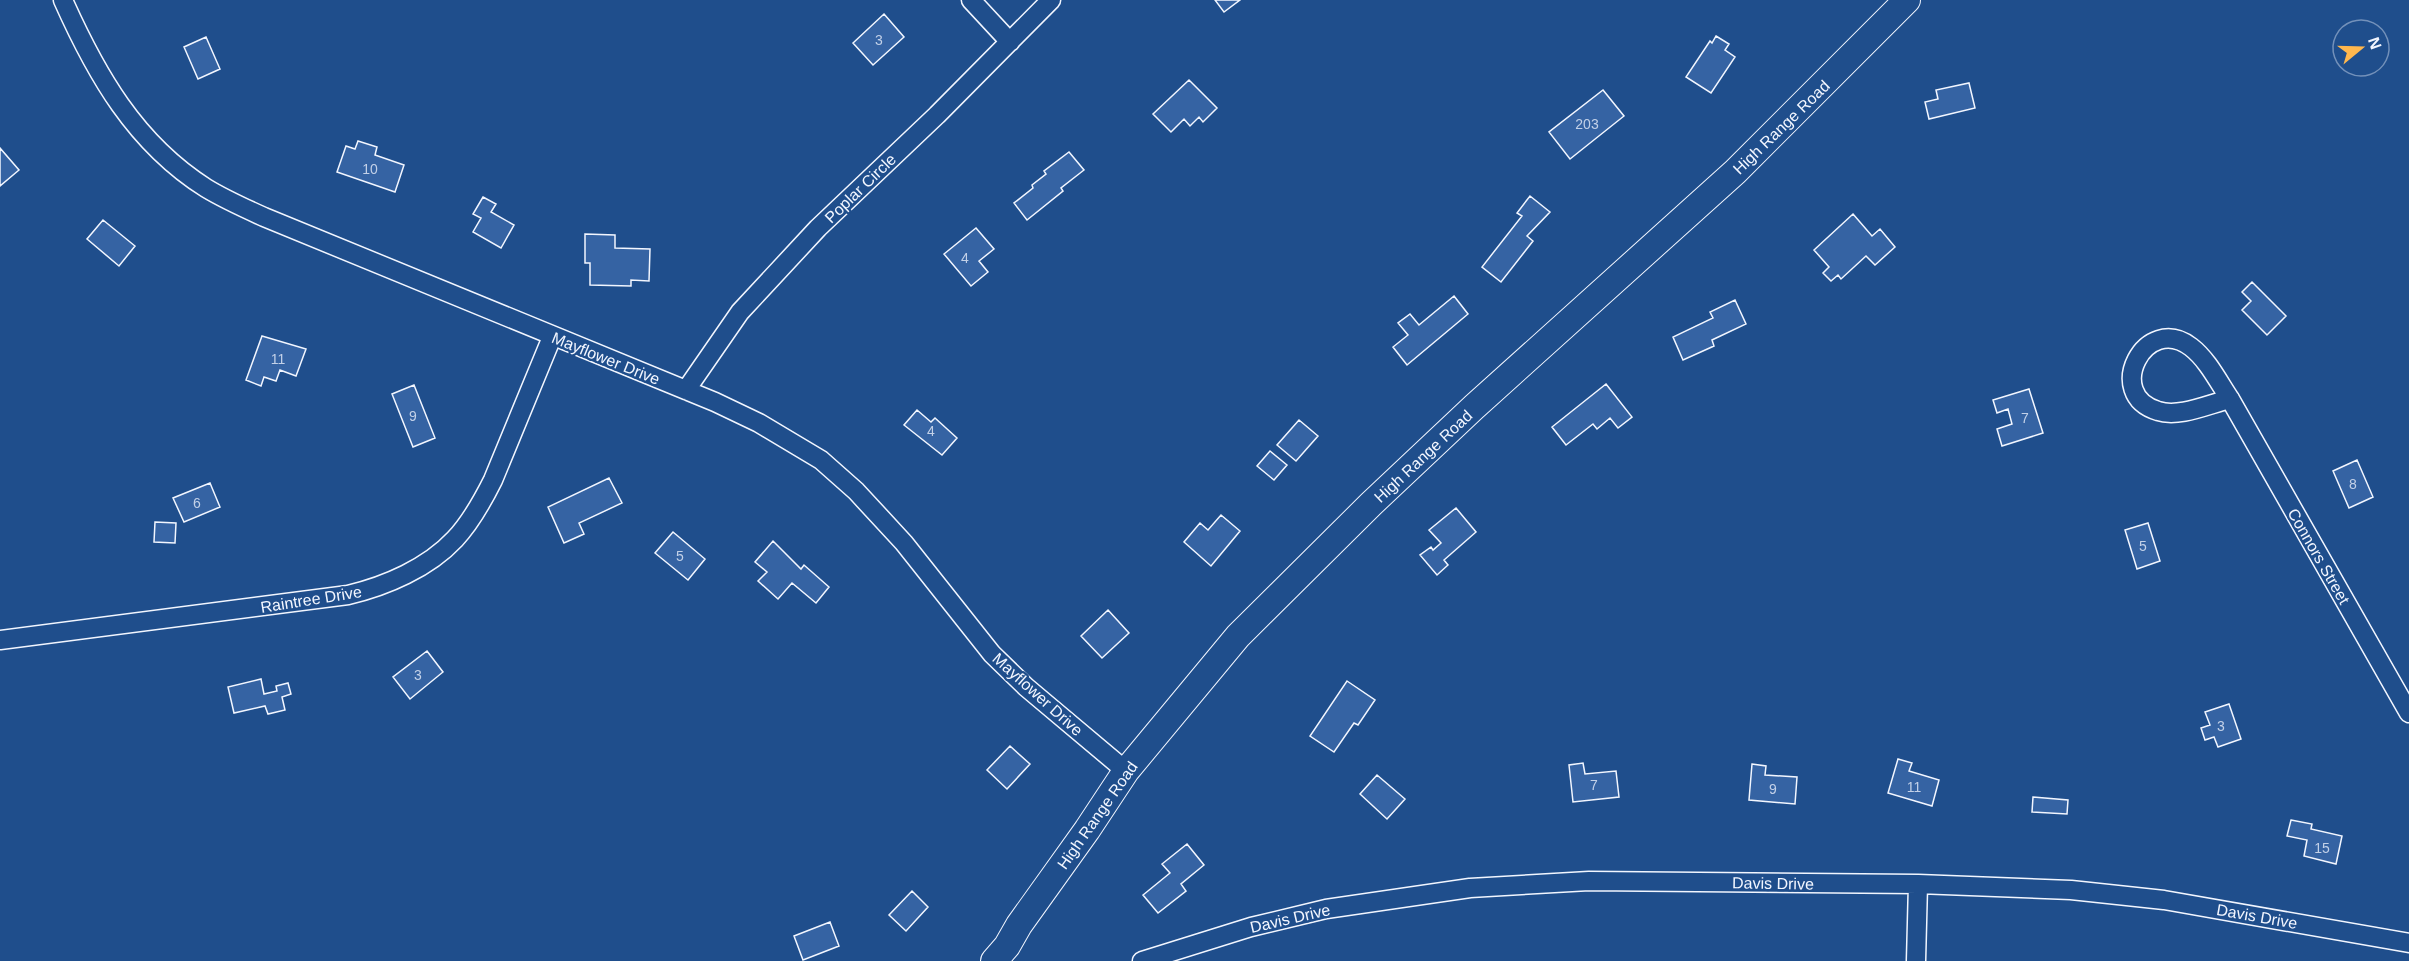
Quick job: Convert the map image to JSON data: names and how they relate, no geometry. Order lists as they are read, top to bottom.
{
  "streets": {
    "street": [
      "High Range Road",
      "Poplar Circle",
      "Mayflower Drive",
      "Connors Street",
      "Raintree Drive",
      "Davis Drive"
    ]
  },
  "crossings": [
    ["High Range Road", "Mayflower Drive"],
    ["Poplar Circle", "Mayflower Drive"],
    ["Mayflower Drive", "Raintree Drive"]
  ],
  "house_numbers": [
    "3",
    "203",
    "10",
    "4",
    "11",
    "9",
    "7",
    "4",
    "8",
    "6",
    "5",
    "5",
    "3",
    "3",
    "7",
    "11",
    "9",
    "15"
  ],
  "north": "right"
}
